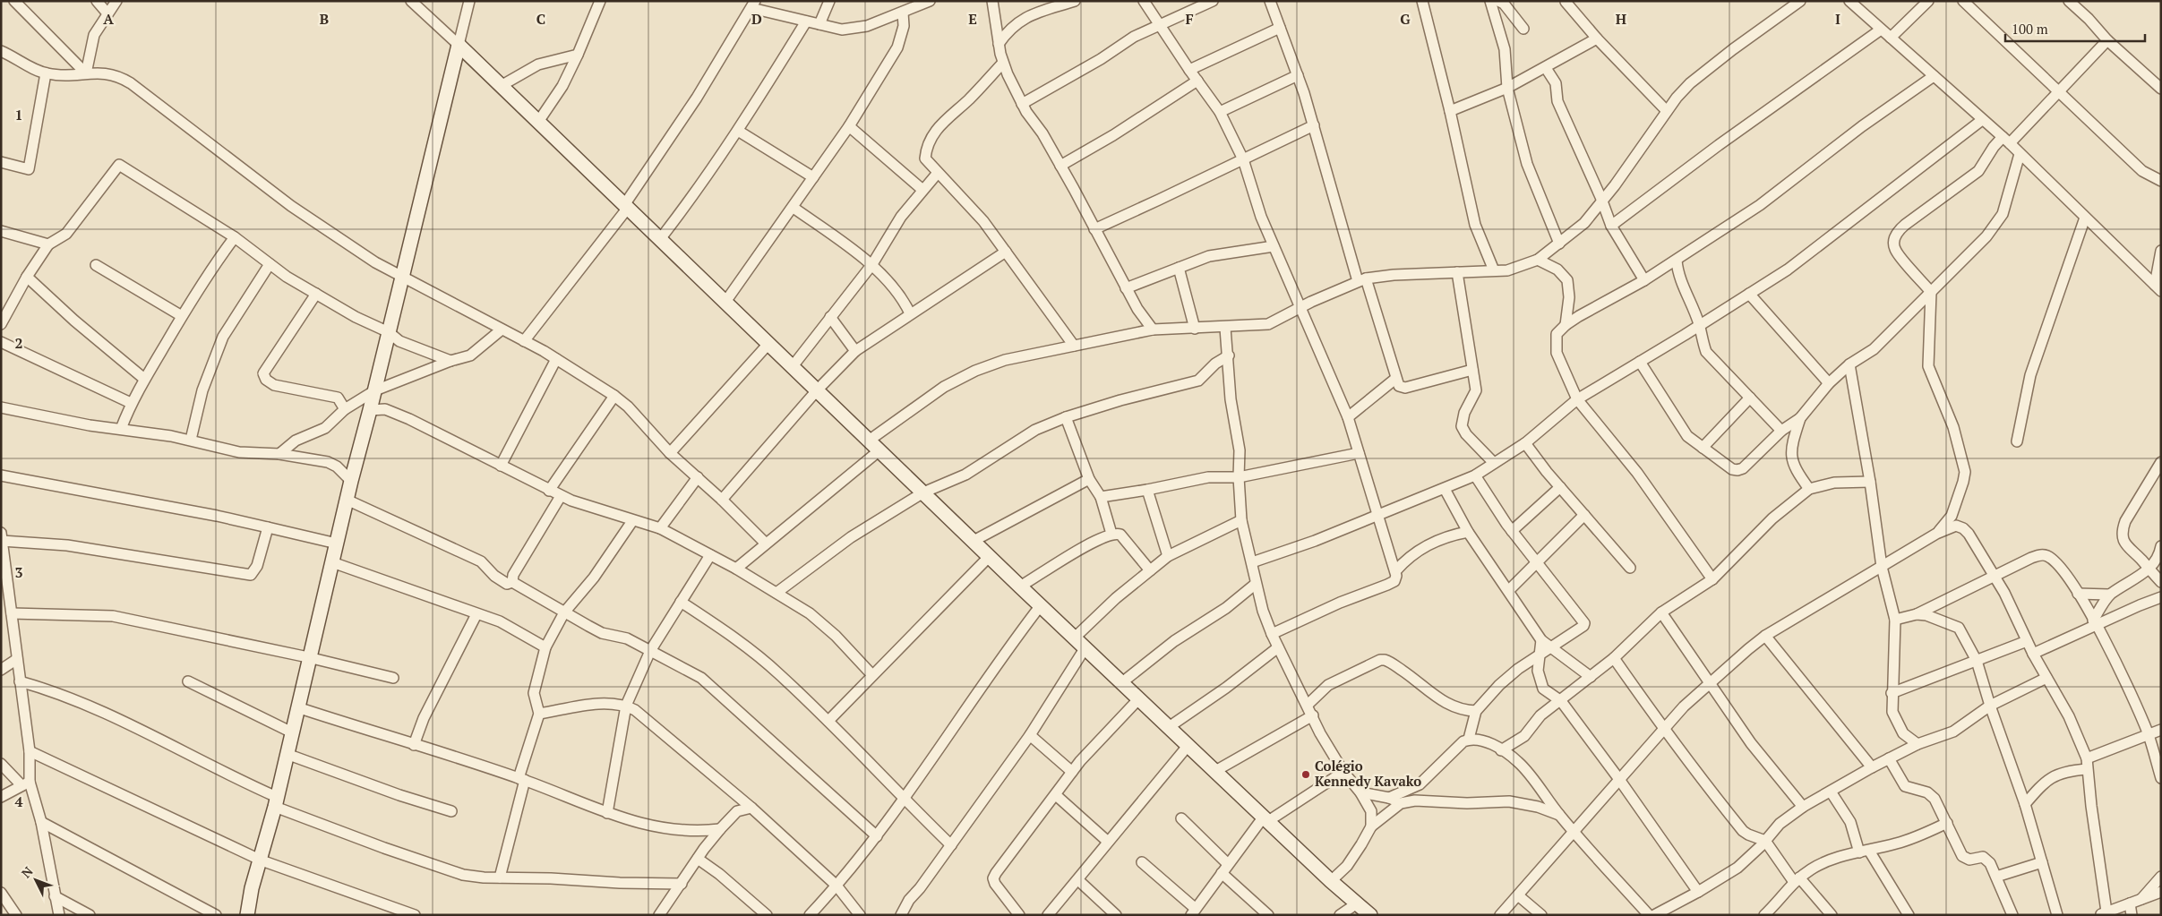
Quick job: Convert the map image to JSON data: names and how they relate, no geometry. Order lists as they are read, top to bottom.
{
  "places": ["Colégio Kennedy Kavako"],
  "scale_bar": "100 m",
  "north": "top left",
  "grid": {
    "columns": [
      "A",
      "B",
      "C",
      "D",
      "E",
      "F",
      "G",
      "H",
      "I"
    ],
    "rows": [
      "1",
      "2",
      "3",
      "4"
    ]
  }
}
